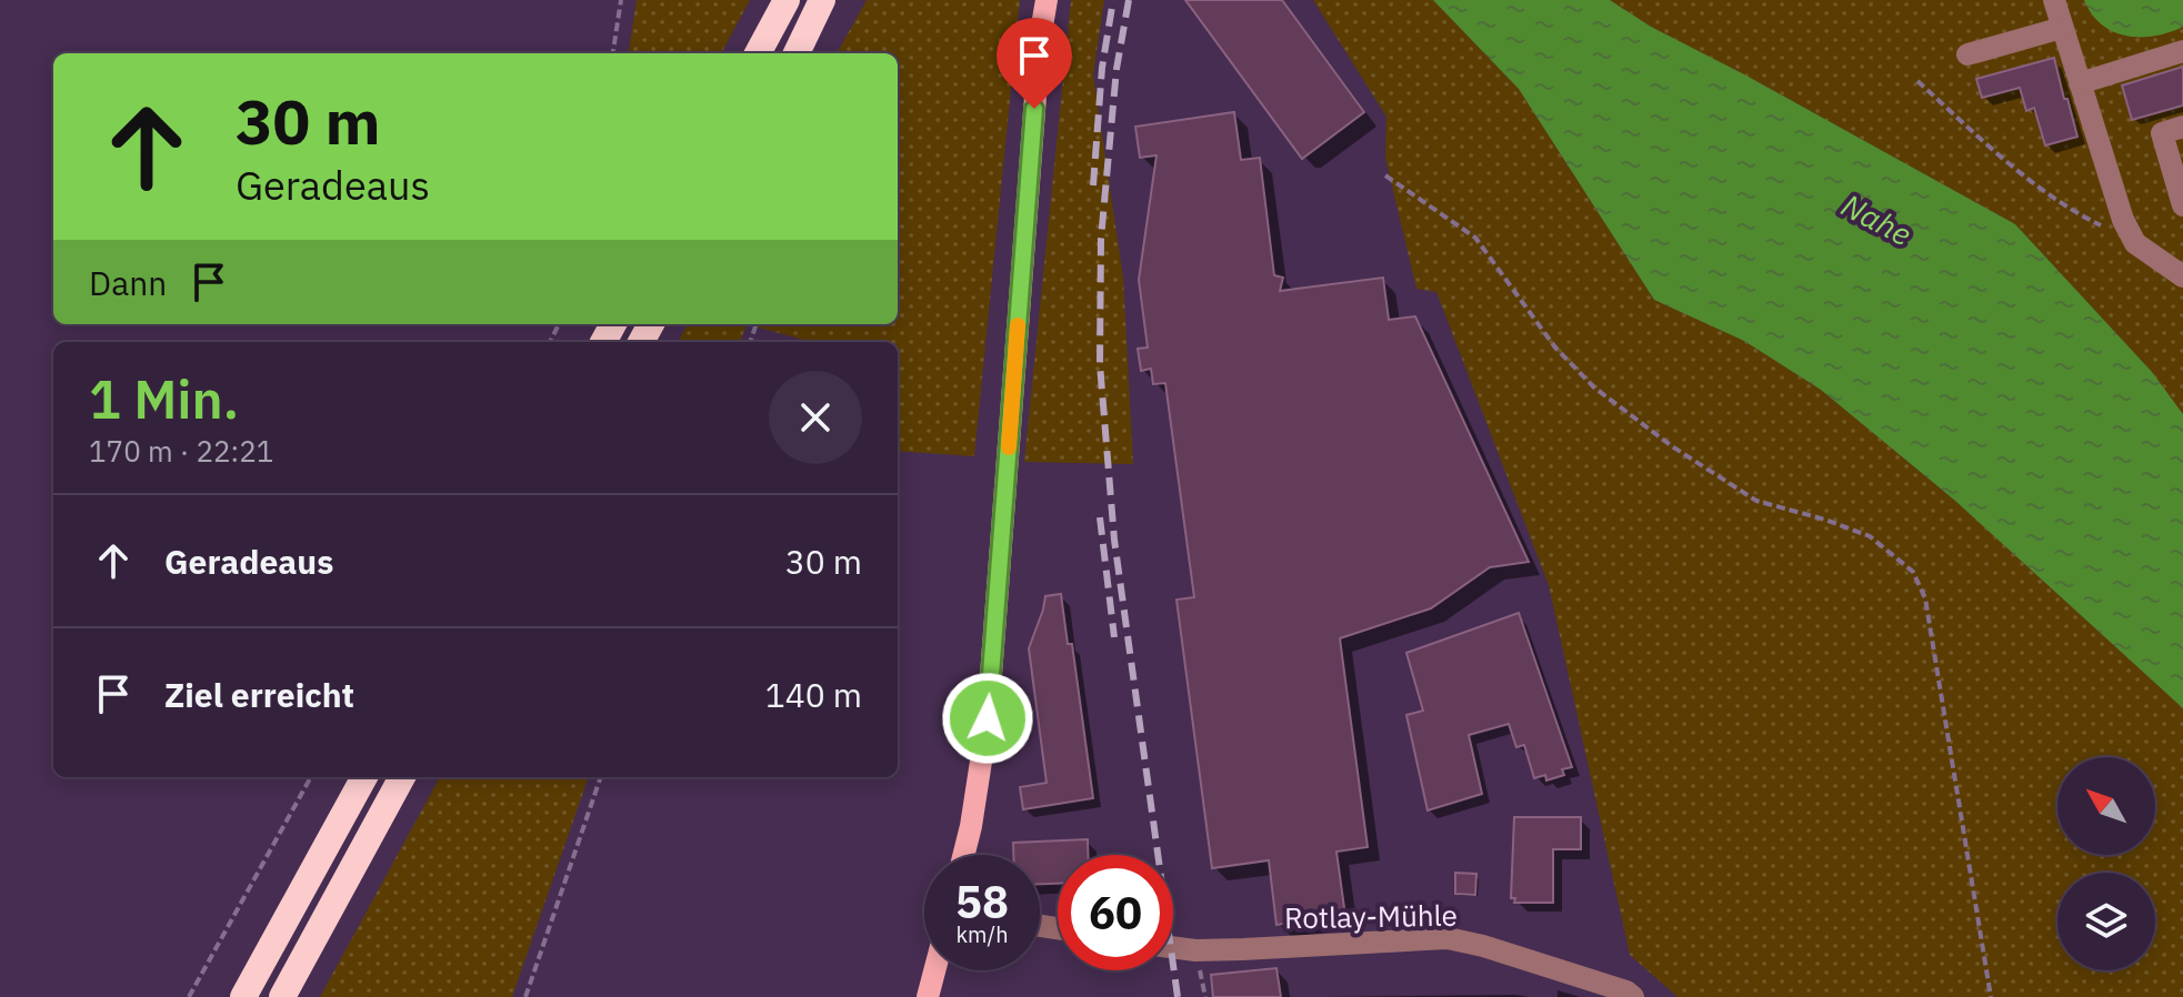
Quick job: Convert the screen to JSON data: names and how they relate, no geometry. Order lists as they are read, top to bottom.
{
  "streets": {
    "street": ["Rotlay-Mühle"]
  },
  "water": ["Nahe"],
  "north": "top left",
  "page": {
    "turn": ["30 m", "Geradeaus"],
    "then": "Dann",
    "heading": ["1 Min.", "170 m · 22:21"],
    "list": [
      {
        "name": "Geradeaus",
        "value": "30 m"
      },
      {
        "name": "Ziel erreicht",
        "value": "140 m"
      }
    ],
    "speed": "58 km/h",
    "limit": "60"
  }
}
